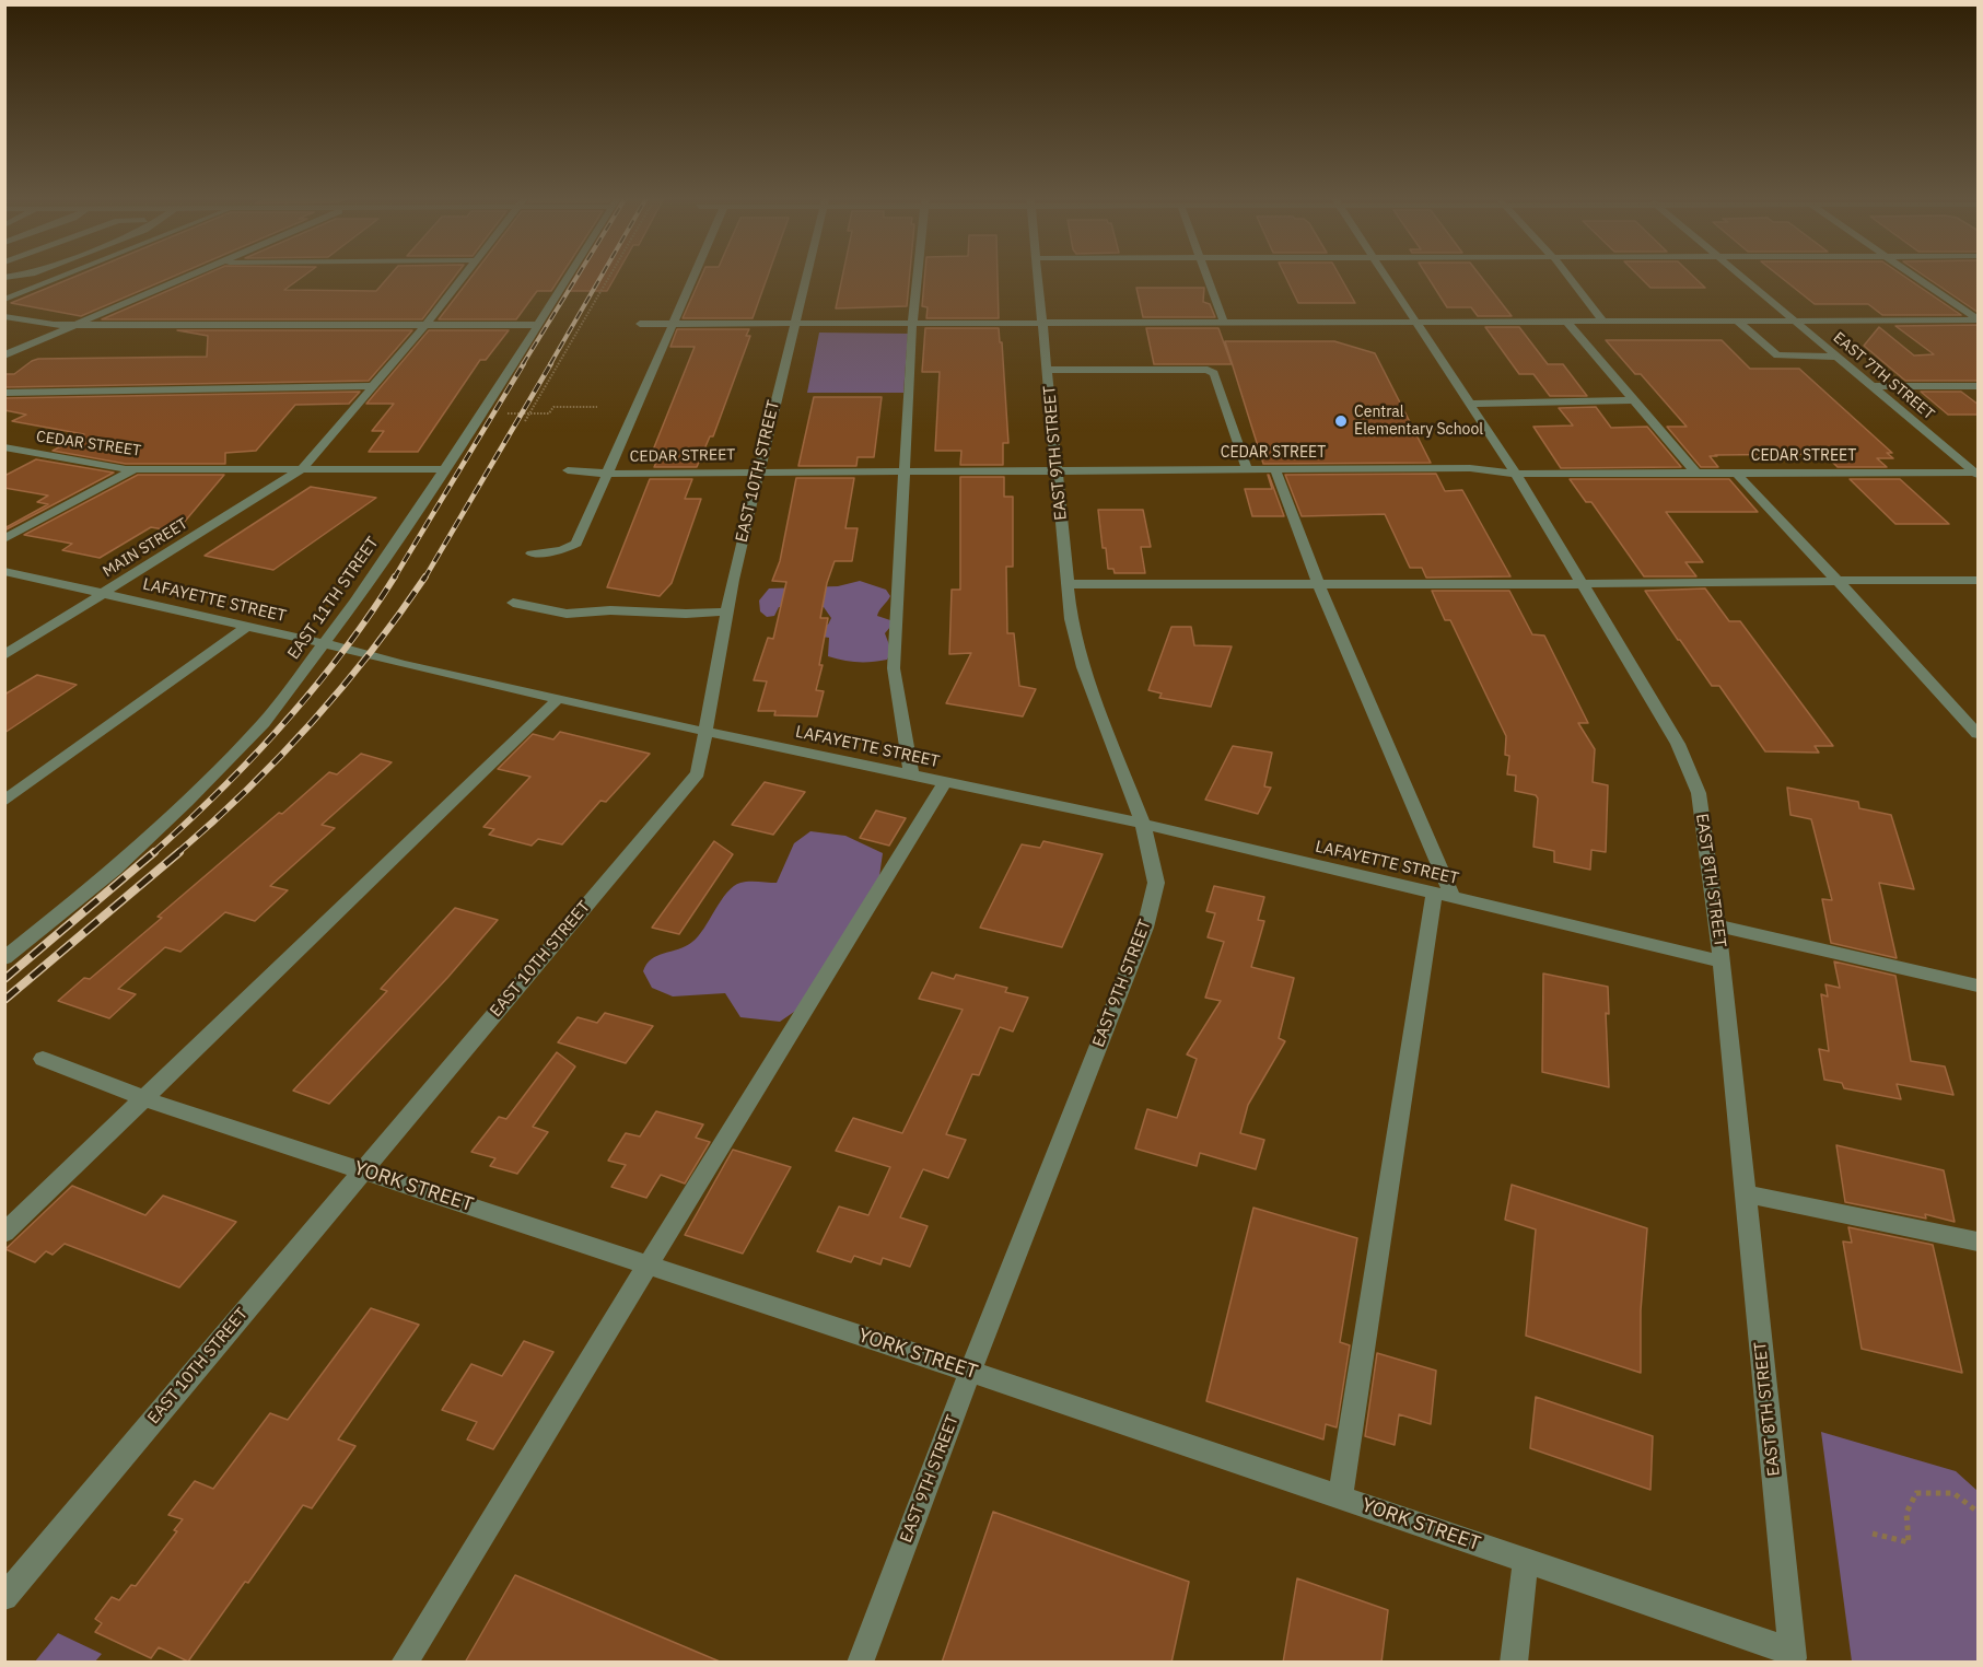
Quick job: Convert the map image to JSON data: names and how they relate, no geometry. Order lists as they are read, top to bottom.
{
  "streets": {
    "street": [
      "EAST 7TH STREET",
      "CEDAR STREET",
      "EAST 9TH STREET",
      "EAST 10TH STREET",
      "MAIN STREET",
      "EAST 11TH STREET",
      "LAFAYETTE STREET",
      "EAST 8TH STREET",
      "YORK STREET"
    ]
  },
  "crossings": [
    ["EAST 7TH STREET", "CEDAR STREET"],
    ["CEDAR STREET", "EAST 9TH STREET"],
    ["CEDAR STREET", "EAST 10TH STREET"],
    ["CEDAR STREET", "MAIN STREET"],
    ["CEDAR STREET", "EAST 11TH STREET"],
    ["CEDAR STREET", "EAST 8TH STREET"],
    ["EAST 9TH STREET", "LAFAYETTE STREET"],
    ["EAST 9TH STREET", "YORK STREET"],
    ["EAST 10TH STREET", "LAFAYETTE STREET"],
    ["EAST 10TH STREET", "YORK STREET"],
    ["MAIN STREET", "LAFAYETTE STREET"],
    ["EAST 11TH STREET", "LAFAYETTE STREET"],
    ["LAFAYETTE STREET", "EAST 8TH STREET"],
    ["EAST 8TH STREET", "YORK STREET"]
  ],
  "places": ["Central Elementary School"]
}
